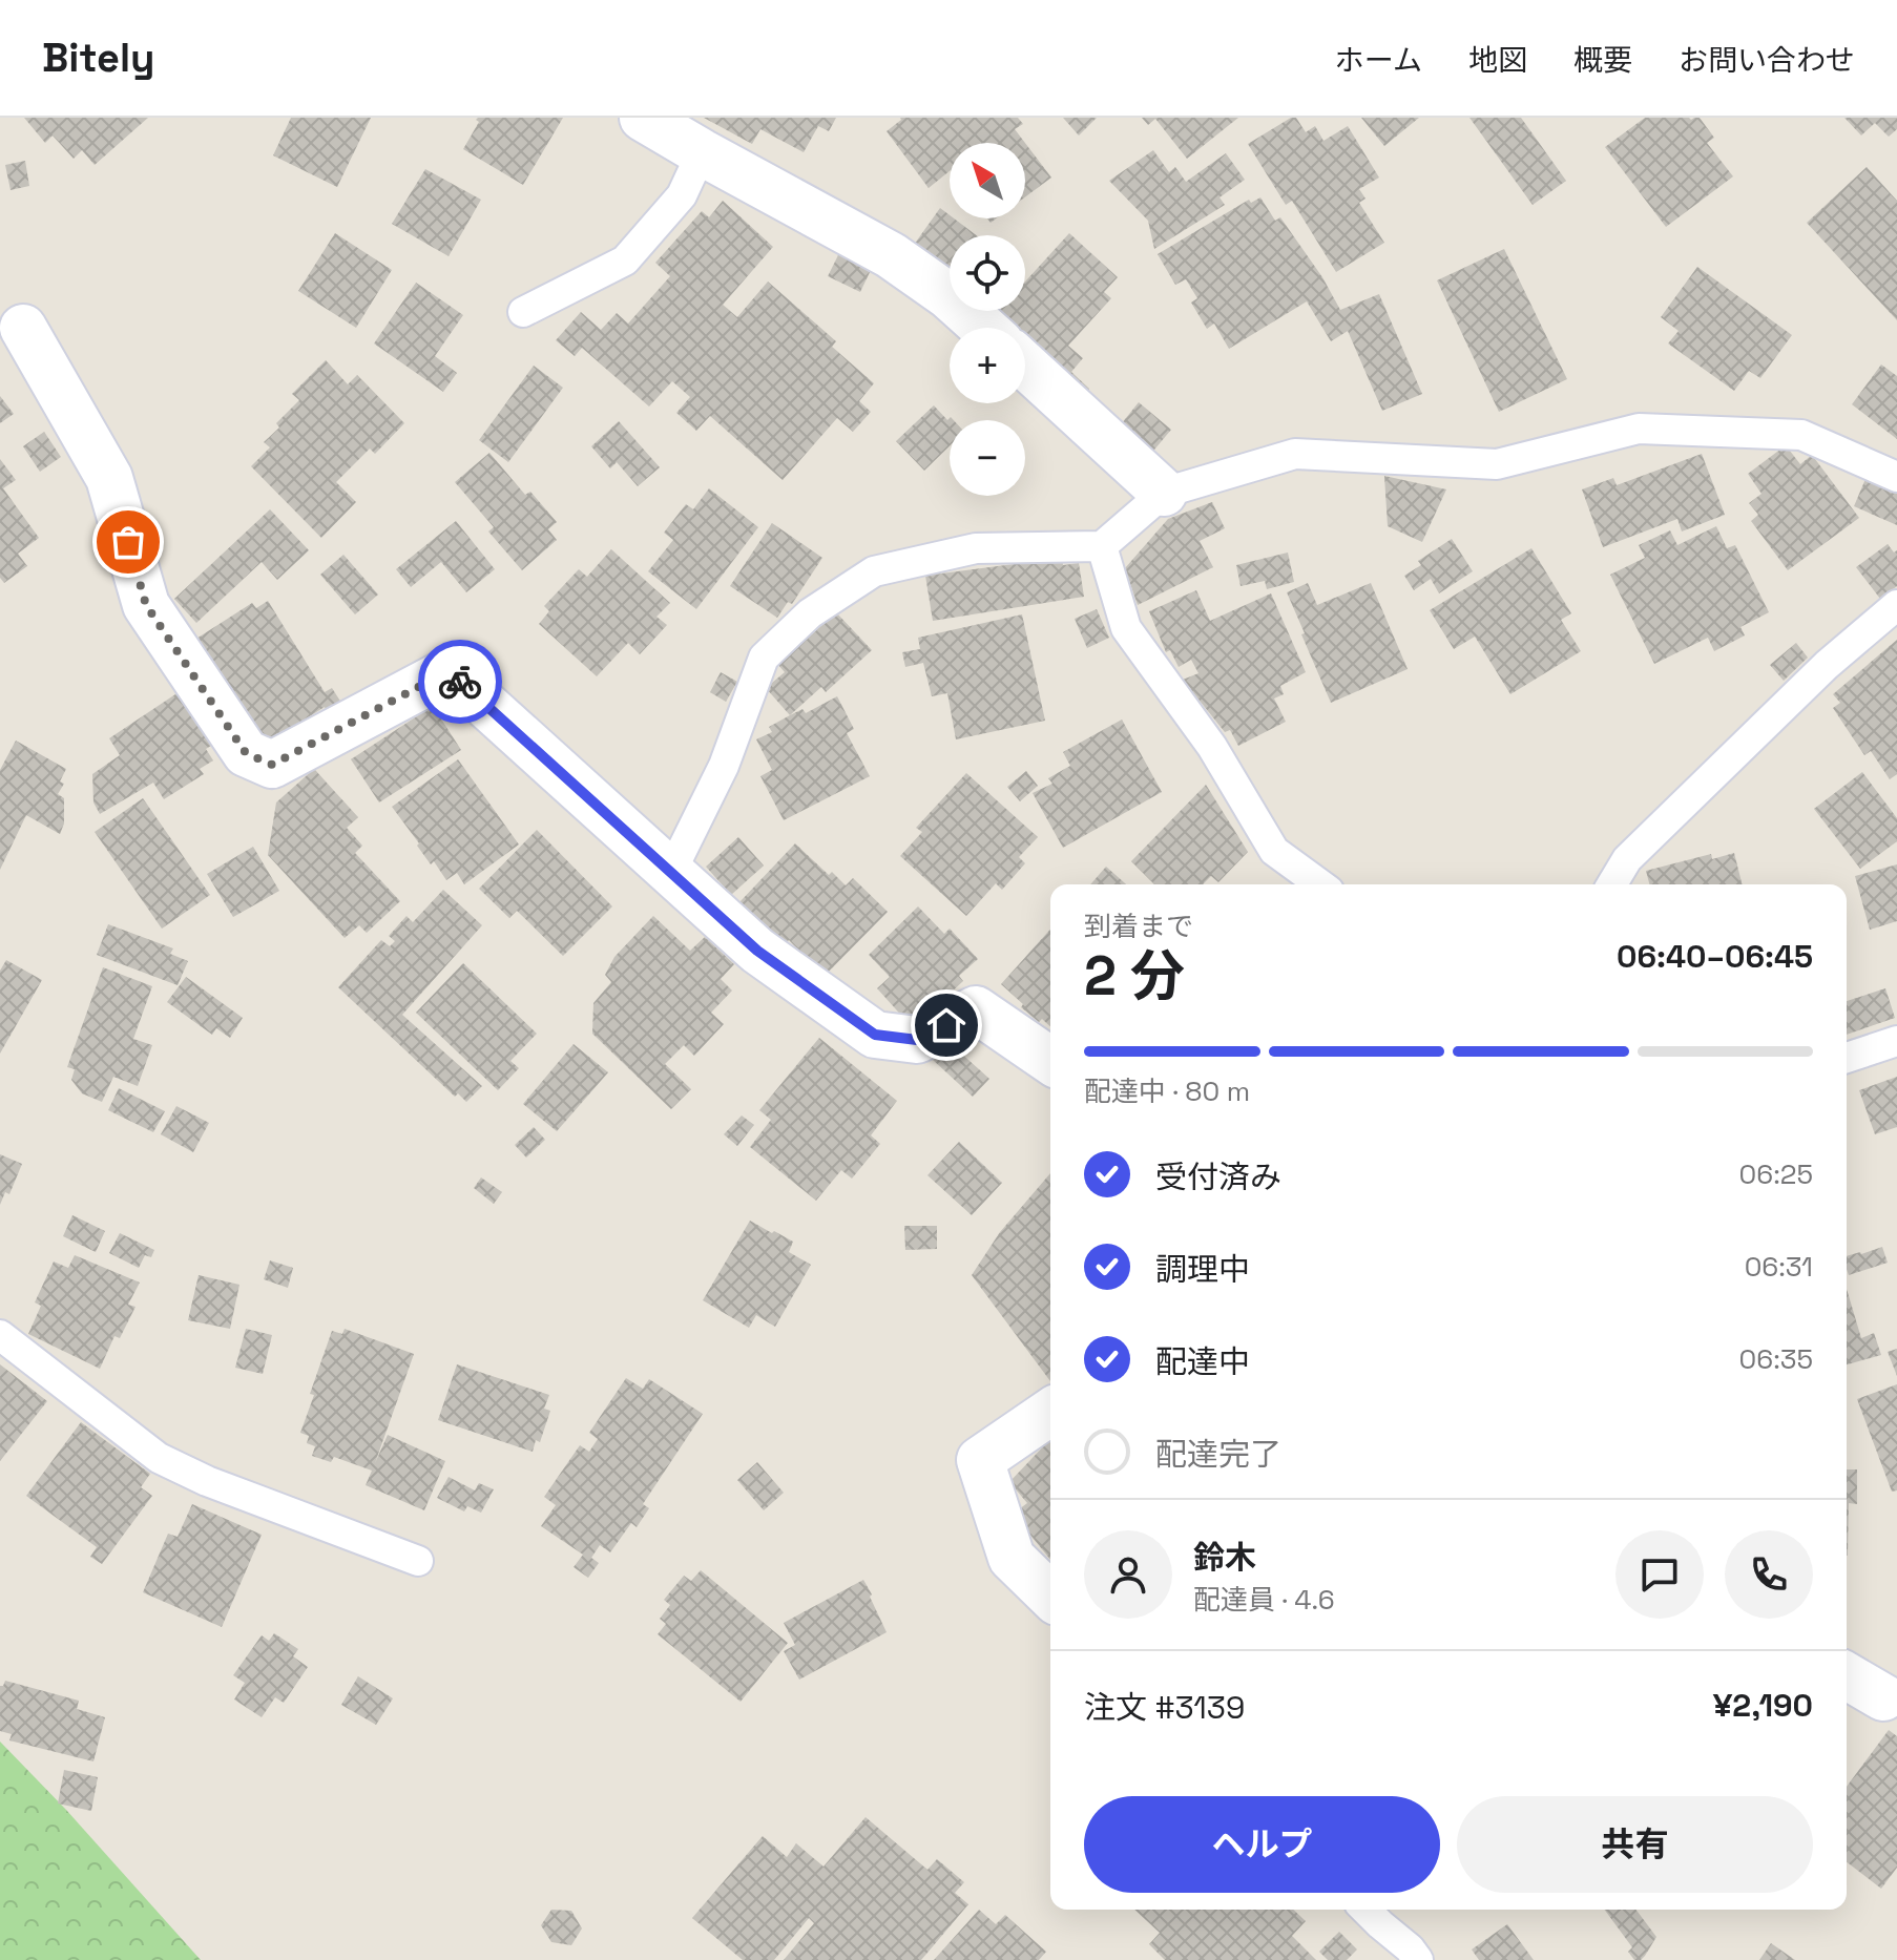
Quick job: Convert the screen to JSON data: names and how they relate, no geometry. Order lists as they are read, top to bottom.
{
  "north": "top left",
  "page": {
    "header": "Bitely",
    "nav": [
      "ホーム",
      "地図",
      "概要",
      "お問い合わせ"
    ],
    "map_buttons": ["+", "−"],
    "heading": ["2 分", "到着まで", "06:40–06:45"],
    "panel": [
      "鈴木",
      "配達員 · 4.6",
      "注文 #3139",
      "¥2,190"
    ],
    "bar": "配達中 · 80 m",
    "list": [
      ["受付済み", "06:25"],
      ["調理中", "06:31"],
      ["配達中", "06:35"],
      "配達完了"
    ],
    "buttons": ["ヘルプ", "共有"]
  }
}
